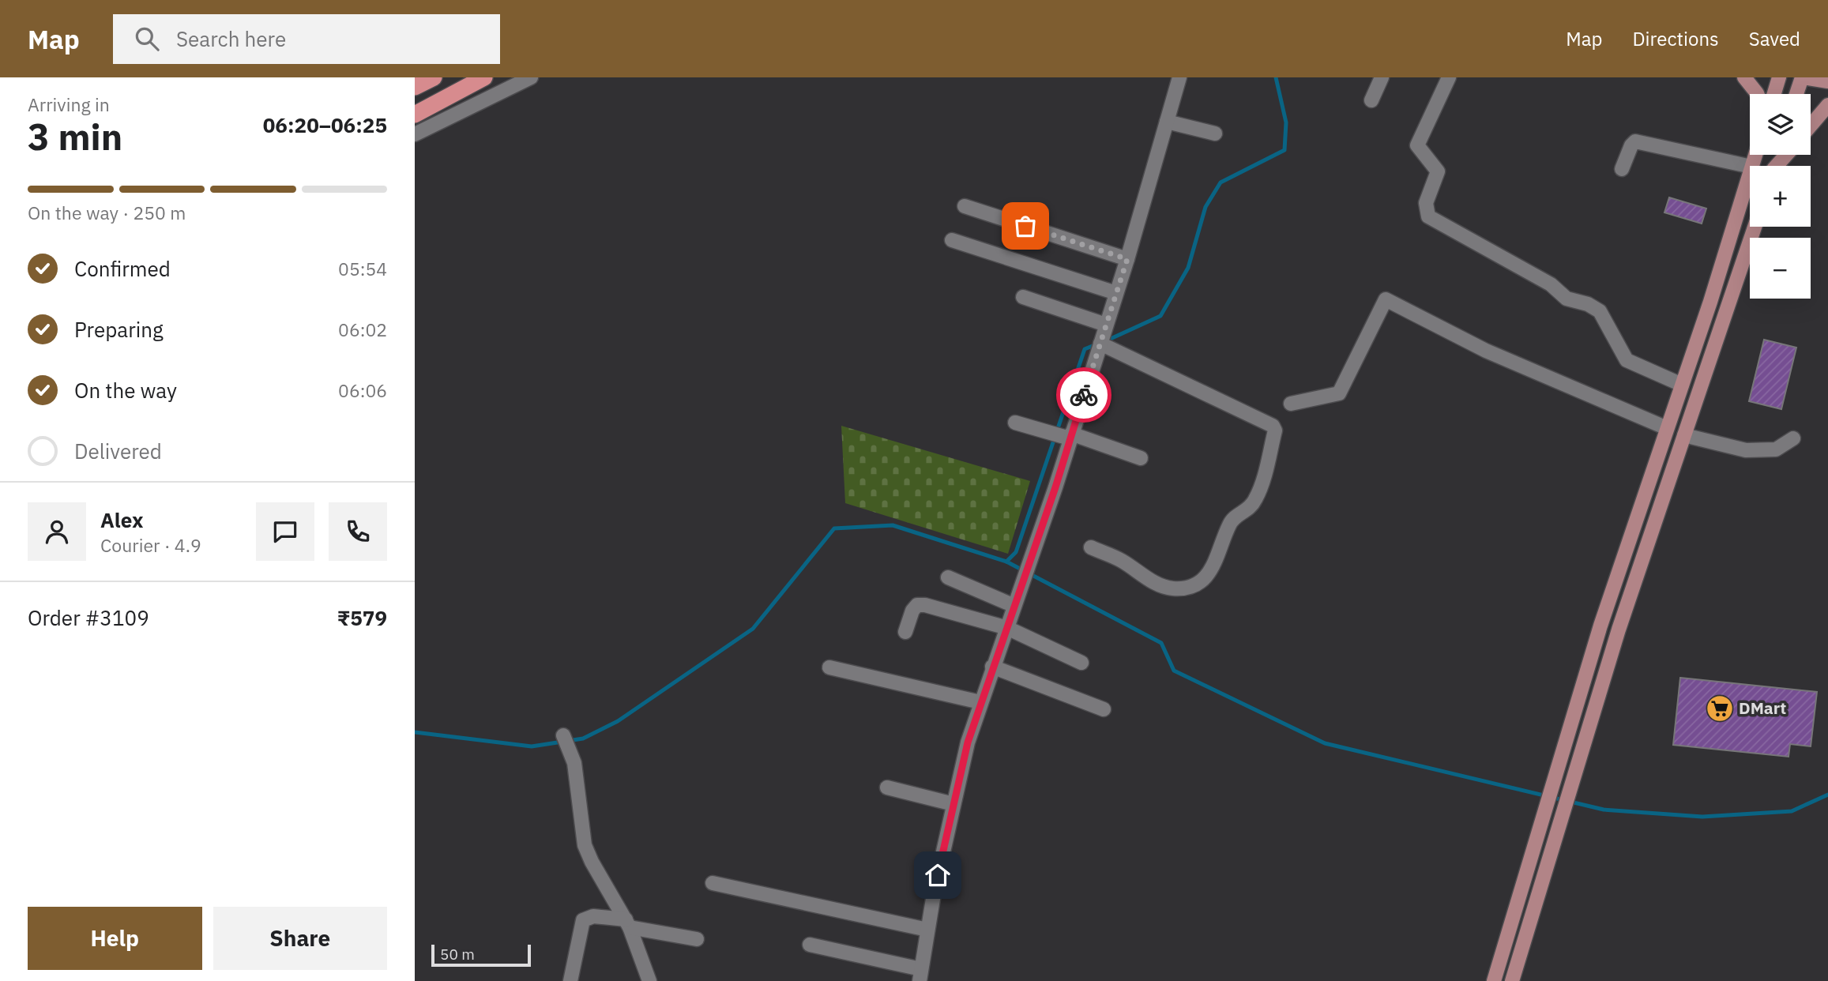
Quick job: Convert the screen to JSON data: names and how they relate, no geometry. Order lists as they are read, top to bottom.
{
  "places": {
    "supermarket": ["DMart"]
  },
  "scale_bar": "50 m",
  "page": {
    "header": "Map",
    "search": "Search here",
    "nav": ["Map", "Directions", "Saved"],
    "heading": ["3 min", "Arriving in", "06:20–06:25"],
    "panel": [
      "Alex",
      "Courier · 4.9",
      "Order #3109",
      "₹579"
    ],
    "map_buttons": ["+", "−"],
    "bar": "On the way · 250 m",
    "list": [
      ["Confirmed", "05:54"],
      ["Preparing", "06:02"],
      ["On the way", "06:06"],
      "Delivered"
    ],
    "buttons": ["Help", "Share"],
    "scale": "50 m"
  }
}
